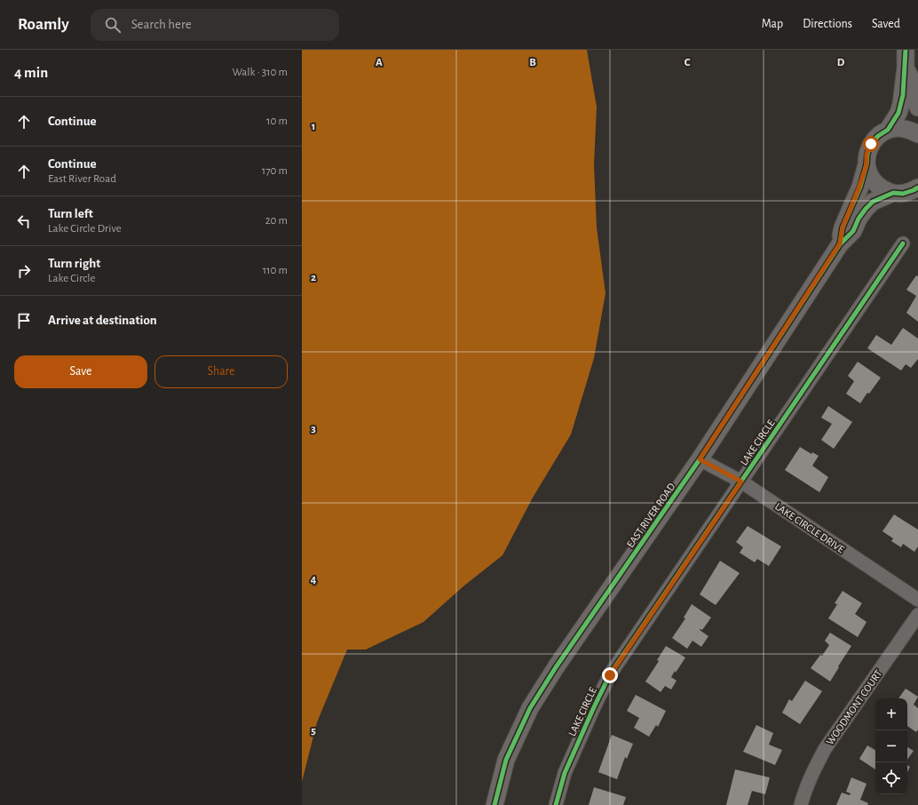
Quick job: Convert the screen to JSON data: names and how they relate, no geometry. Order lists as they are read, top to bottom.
{
  "streets": {
    "street": [
      "LAKE CIRCLE",
      "EAST RIVER ROAD",
      "LAKE CIRCLE DRIVE",
      "WOODMONT COURT"
    ]
  },
  "crossings": [
    ["LAKE CIRCLE", "LAKE CIRCLE DRIVE"],
    ["EAST RIVER ROAD", "LAKE CIRCLE DRIVE"]
  ],
  "page": {
    "header": "Roamly",
    "search": "Search here",
    "nav": ["Map", "Directions", "Saved"],
    "heading": ["4 min", "Walk · 310 m"],
    "list": [
      ["Continue", "10 m"],
      ["Continue", "East River Road", "170 m"],
      ["Turn left", "Lake Circle Drive", "20 m"],
      ["Turn right", "Lake Circle", "110 m"],
      "Arrive at destination"
    ],
    "buttons": ["Save", "Share"],
    "map_buttons": ["+", "−"]
  },
  "grid": {
    "columns": [
      "A",
      "B",
      "C",
      "D"
    ],
    "rows": [
      "1",
      "2",
      "3",
      "4",
      "5"
    ]
  }
}
